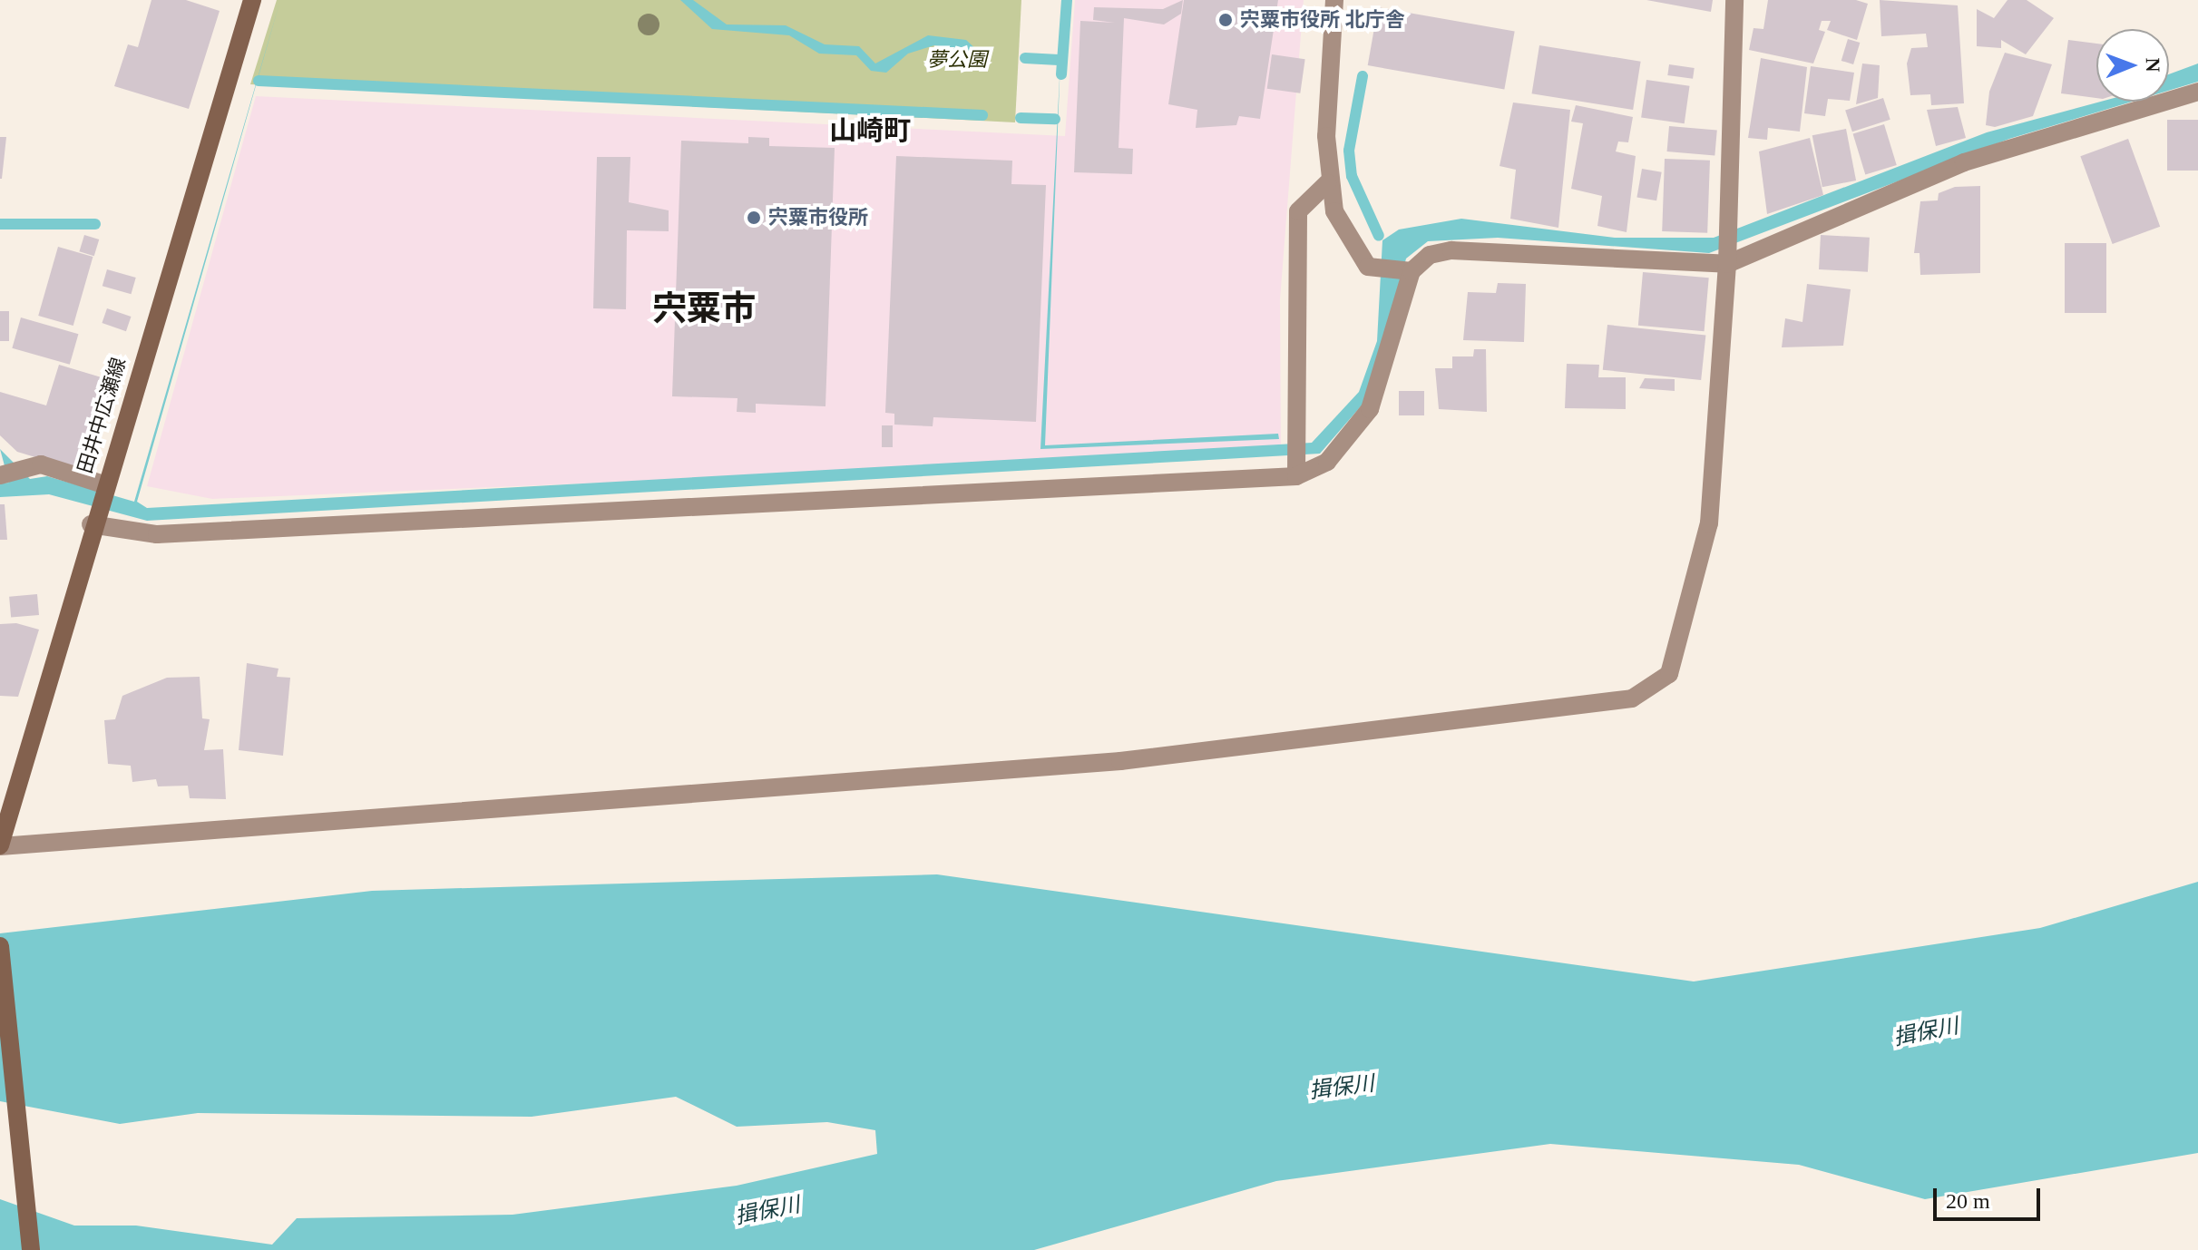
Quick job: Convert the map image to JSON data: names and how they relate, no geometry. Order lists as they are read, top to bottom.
{
  "streets": {
    "main road": ["田井中広瀬線"]
  },
  "districts": ["山崎町", "宍粟市"],
  "water": ["揖保川"],
  "parks": ["夢公園"],
  "places": ["宍粟市役所 北庁舎", "宍粟市役所"],
  "scale_bar": "20 m",
  "north": "right"
}
